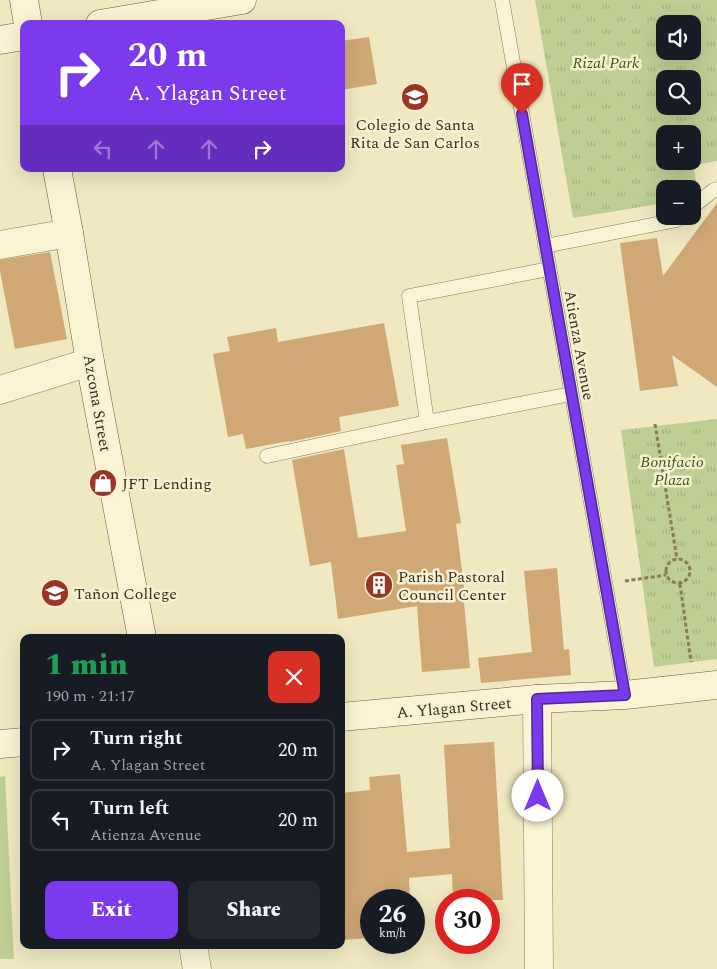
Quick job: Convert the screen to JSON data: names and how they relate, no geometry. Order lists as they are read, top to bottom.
{
  "streets": {
    "street": ["Azcona Street", "A. Ylagan Street"],
    "lane": ["Atienza Avenue"]
  },
  "crossings": [
    ["Atienza Avenue", "A. Ylagan Street"]
  ],
  "parks": ["Rizal Park", "Bonifacio Plaza"],
  "places": {
    "school or university": ["Colegio de Santa Rita de San Carlos", "Tañon College"],
    "shop": ["JFT Lending"],
    "building": ["Parish Pastoral Council Center"]
  },
  "page": {
    "map_buttons": ["+", "−"],
    "turn": ["20 m", "A. Ylagan Street"],
    "heading": ["1 min", "190 m · 21:17"],
    "list": [
      {
        "name": "Turn right",
        "note": "A. Ylagan Street",
        "value": "20 m"
      },
      {
        "name": "Turn left",
        "note": "Atienza Avenue",
        "value": "20 m"
      }
    ],
    "buttons": ["Exit", "Share"],
    "speed": "26 km/h",
    "limit": "30"
  }
}
